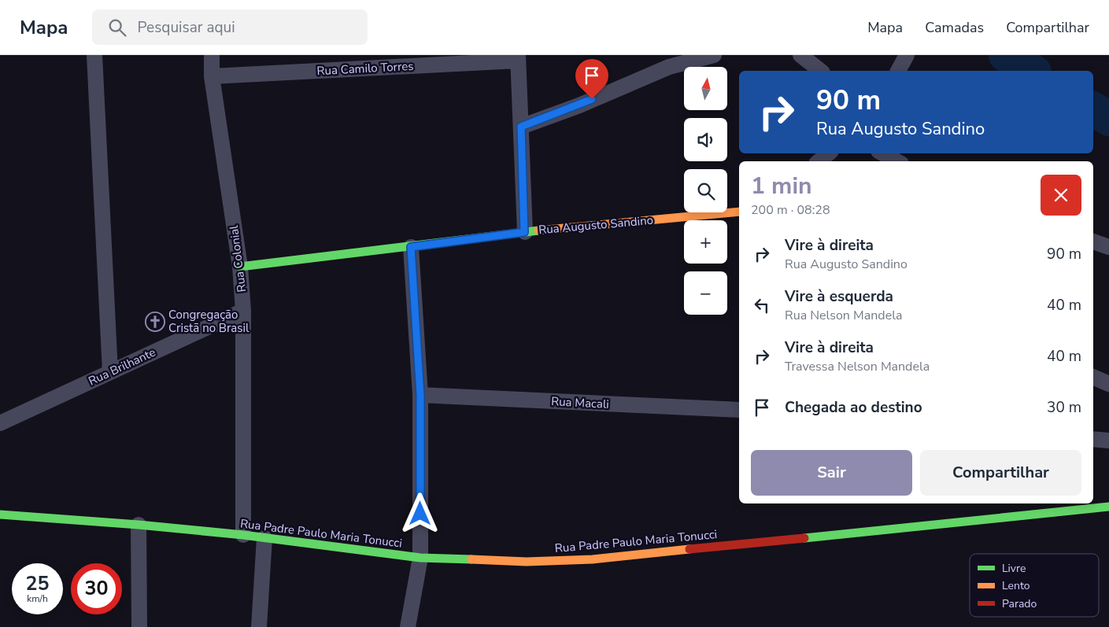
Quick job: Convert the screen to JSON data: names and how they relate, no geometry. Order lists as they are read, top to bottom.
{
  "streets": {
    "street": [
      "Rua Camilo Torres",
      "Rua Augusto Sandino",
      "Rua Colonial",
      "Rua Brilhante",
      "Rua Macali",
      "Rua Padre Paulo Maria Tonucci"
    ]
  },
  "crossings": [
    ["Rua Camilo Torres", "Rua Colonial"],
    ["Rua Augusto Sandino", "Rua Colonial"],
    ["Rua Colonial", "Rua Brilhante"],
    ["Rua Colonial", "Rua Padre Paulo Maria Tonucci"]
  ],
  "places": {
    "church": ["Congregação Cristã no Brasil"]
  },
  "legend": ["Livre", "Lento", "Parado"],
  "north": "top",
  "page": {
    "header": "Mapa",
    "search": "Pesquisar aqui",
    "nav": ["Mapa", "Camadas", "Compartilhar"],
    "map_buttons": ["+", "−"],
    "turn": ["90 m", "Rua Augusto Sandino"],
    "heading": ["1 min", "200 m · 08:28"],
    "list": [
      {
        "name": "Vire à direita",
        "note": "Rua Augusto Sandino",
        "value": "90 m"
      },
      {
        "name": "Vire à esquerda",
        "note": "Rua Nelson Mandela",
        "value": "40 m"
      },
      {
        "name": "Vire à direita",
        "note": "Travessa Nelson Mandela",
        "value": "40 m"
      },
      {
        "name": "Chegada ao destino",
        "value": "30 m"
      }
    ],
    "buttons": ["Sair", "Compartilhar"],
    "speed": "25 km/h",
    "limit": "30"
  }
}
